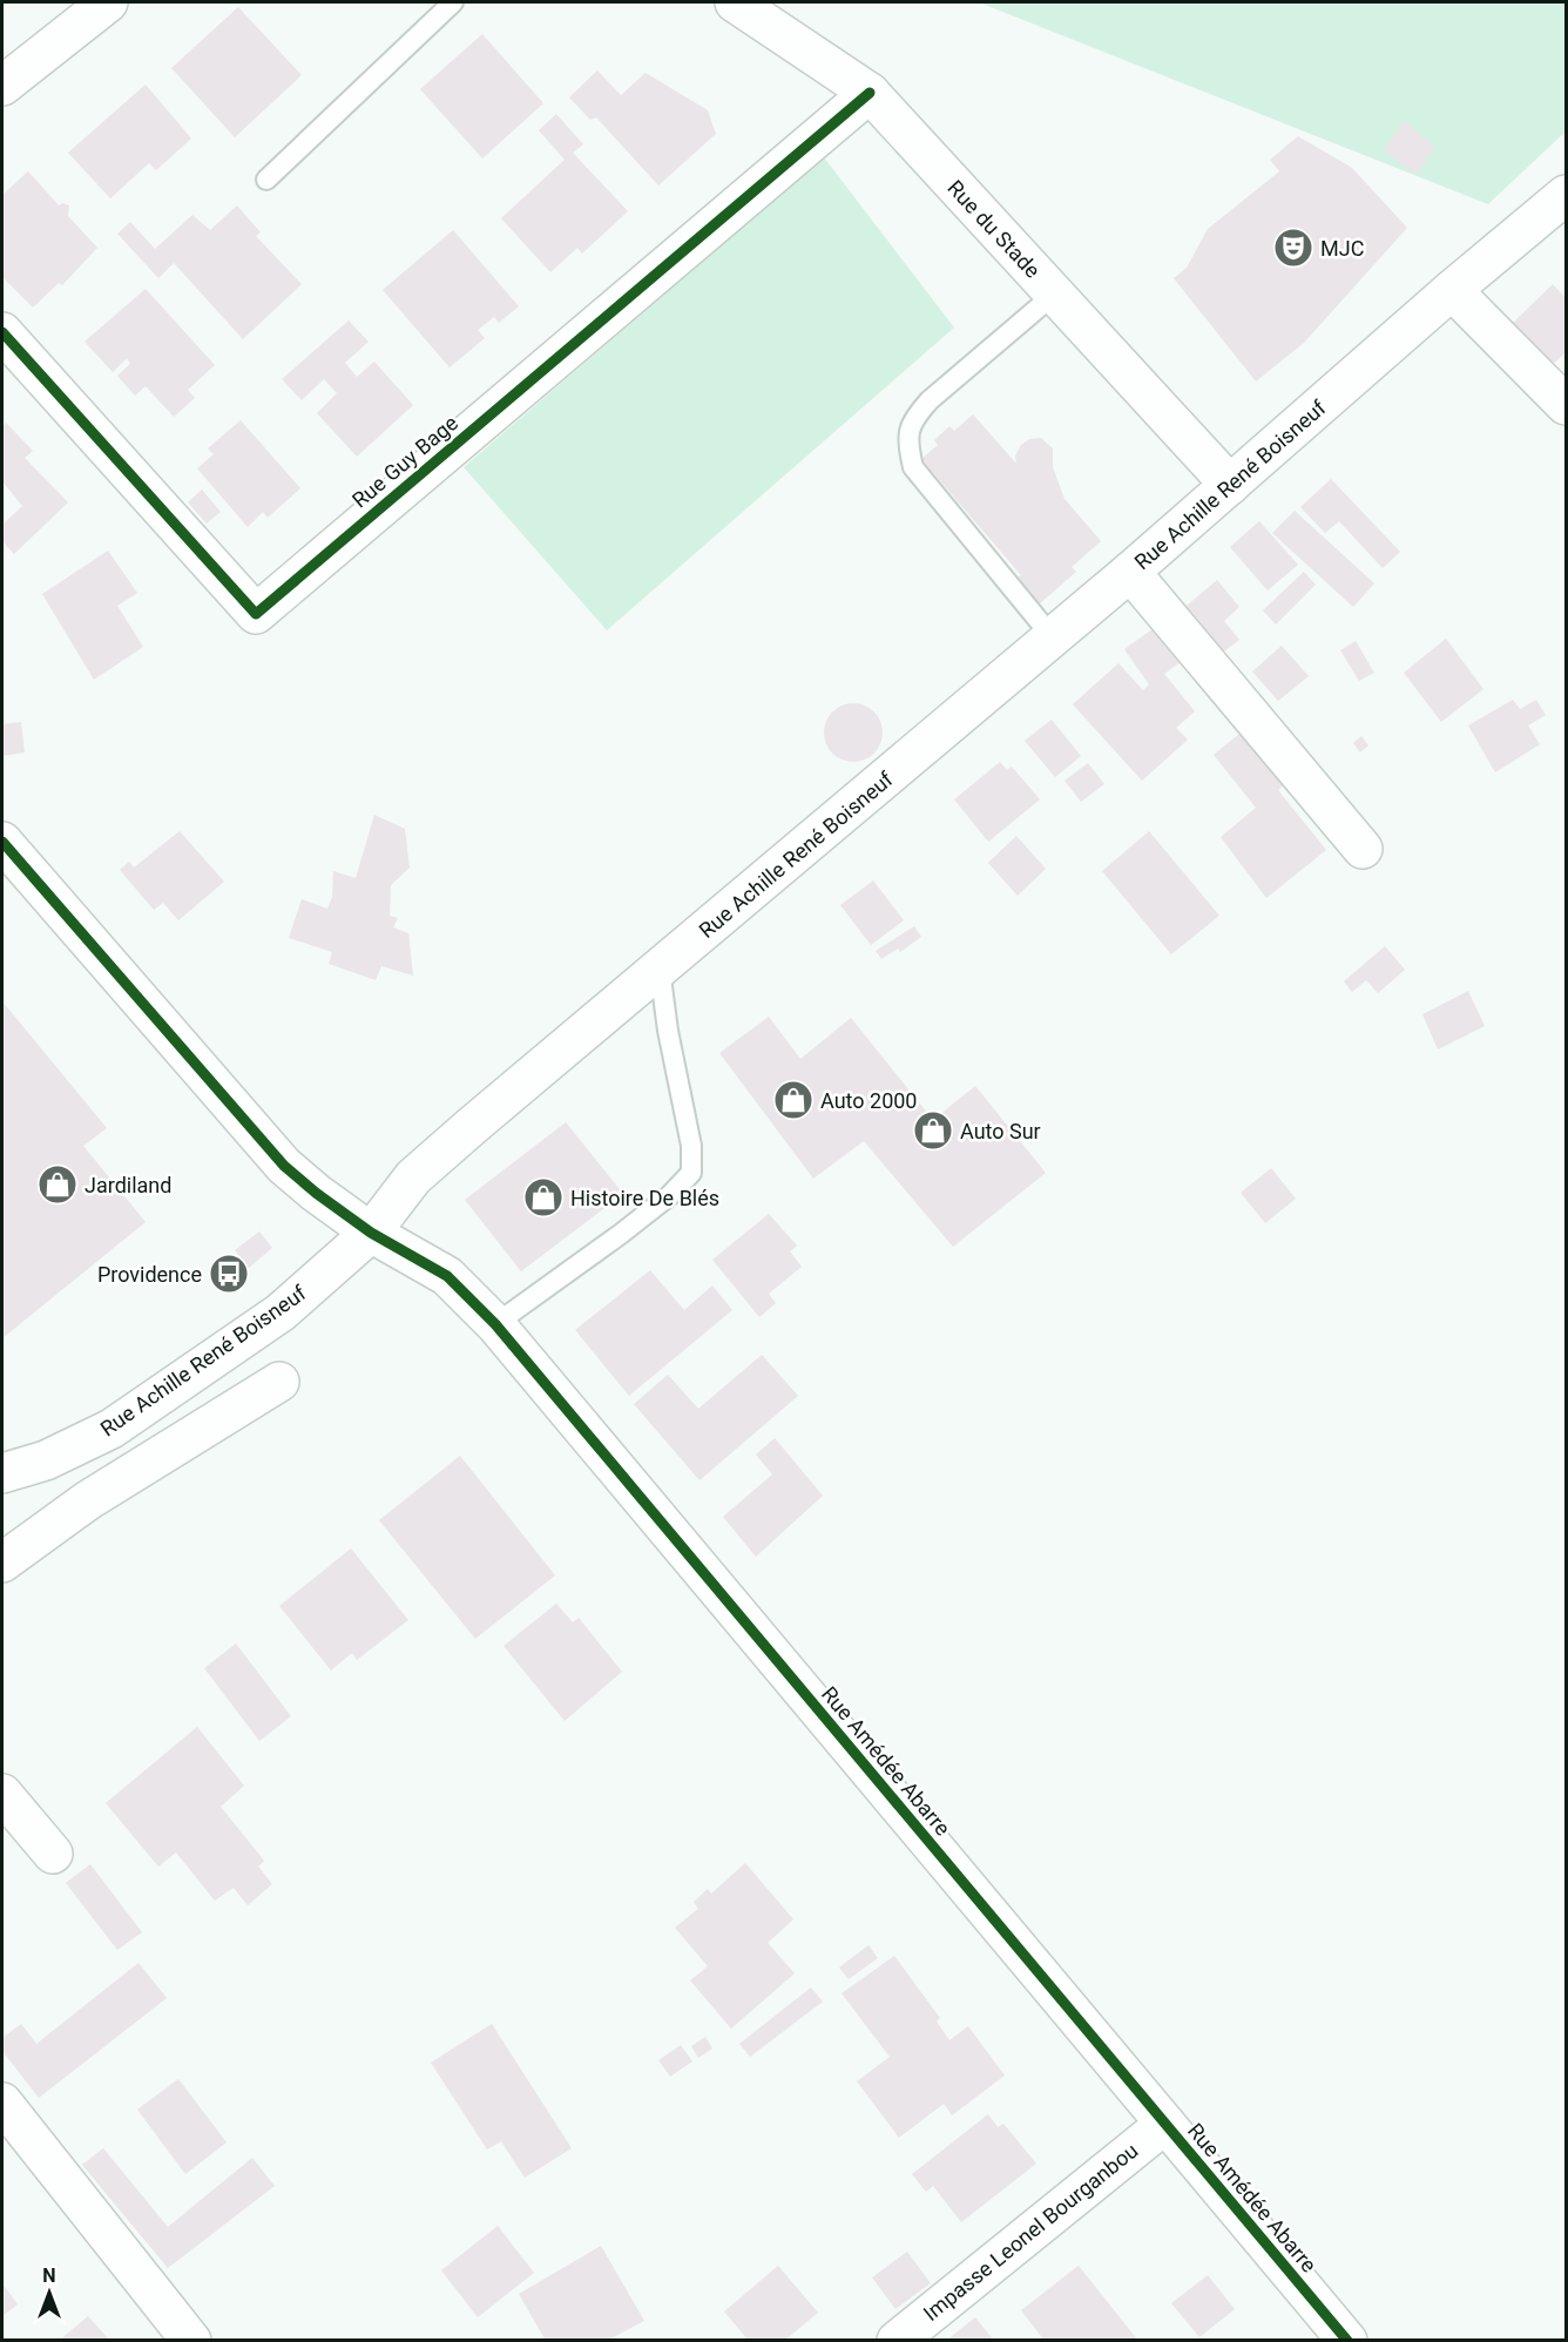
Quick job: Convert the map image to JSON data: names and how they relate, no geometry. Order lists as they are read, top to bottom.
{
  "streets": {
    "street": [
      "Rue du Stade",
      "Rue Guy Bage",
      "Rue Achille René Boisneuf",
      "Rue Amédée Abarre",
      "Impasse Leonel Bourganbou"
    ]
  },
  "crossings": [
    ["Rue du Stade", "Rue Guy Bage"],
    ["Rue du Stade", "Rue Achille René Boisneuf"],
    ["Rue Achille René Boisneuf", "Rue Amédée Abarre"],
    ["Rue Amédée Abarre", "Impasse Leonel Bourganbou"]
  ],
  "places": {
    "theatre": ["MJC"],
    "shop": [
      "Auto 2000",
      "Auto Sur",
      "Jardiland",
      "Histoire De Blés"
    ],
    "bus stop": ["Providence"]
  },
  "north": "top"
}
